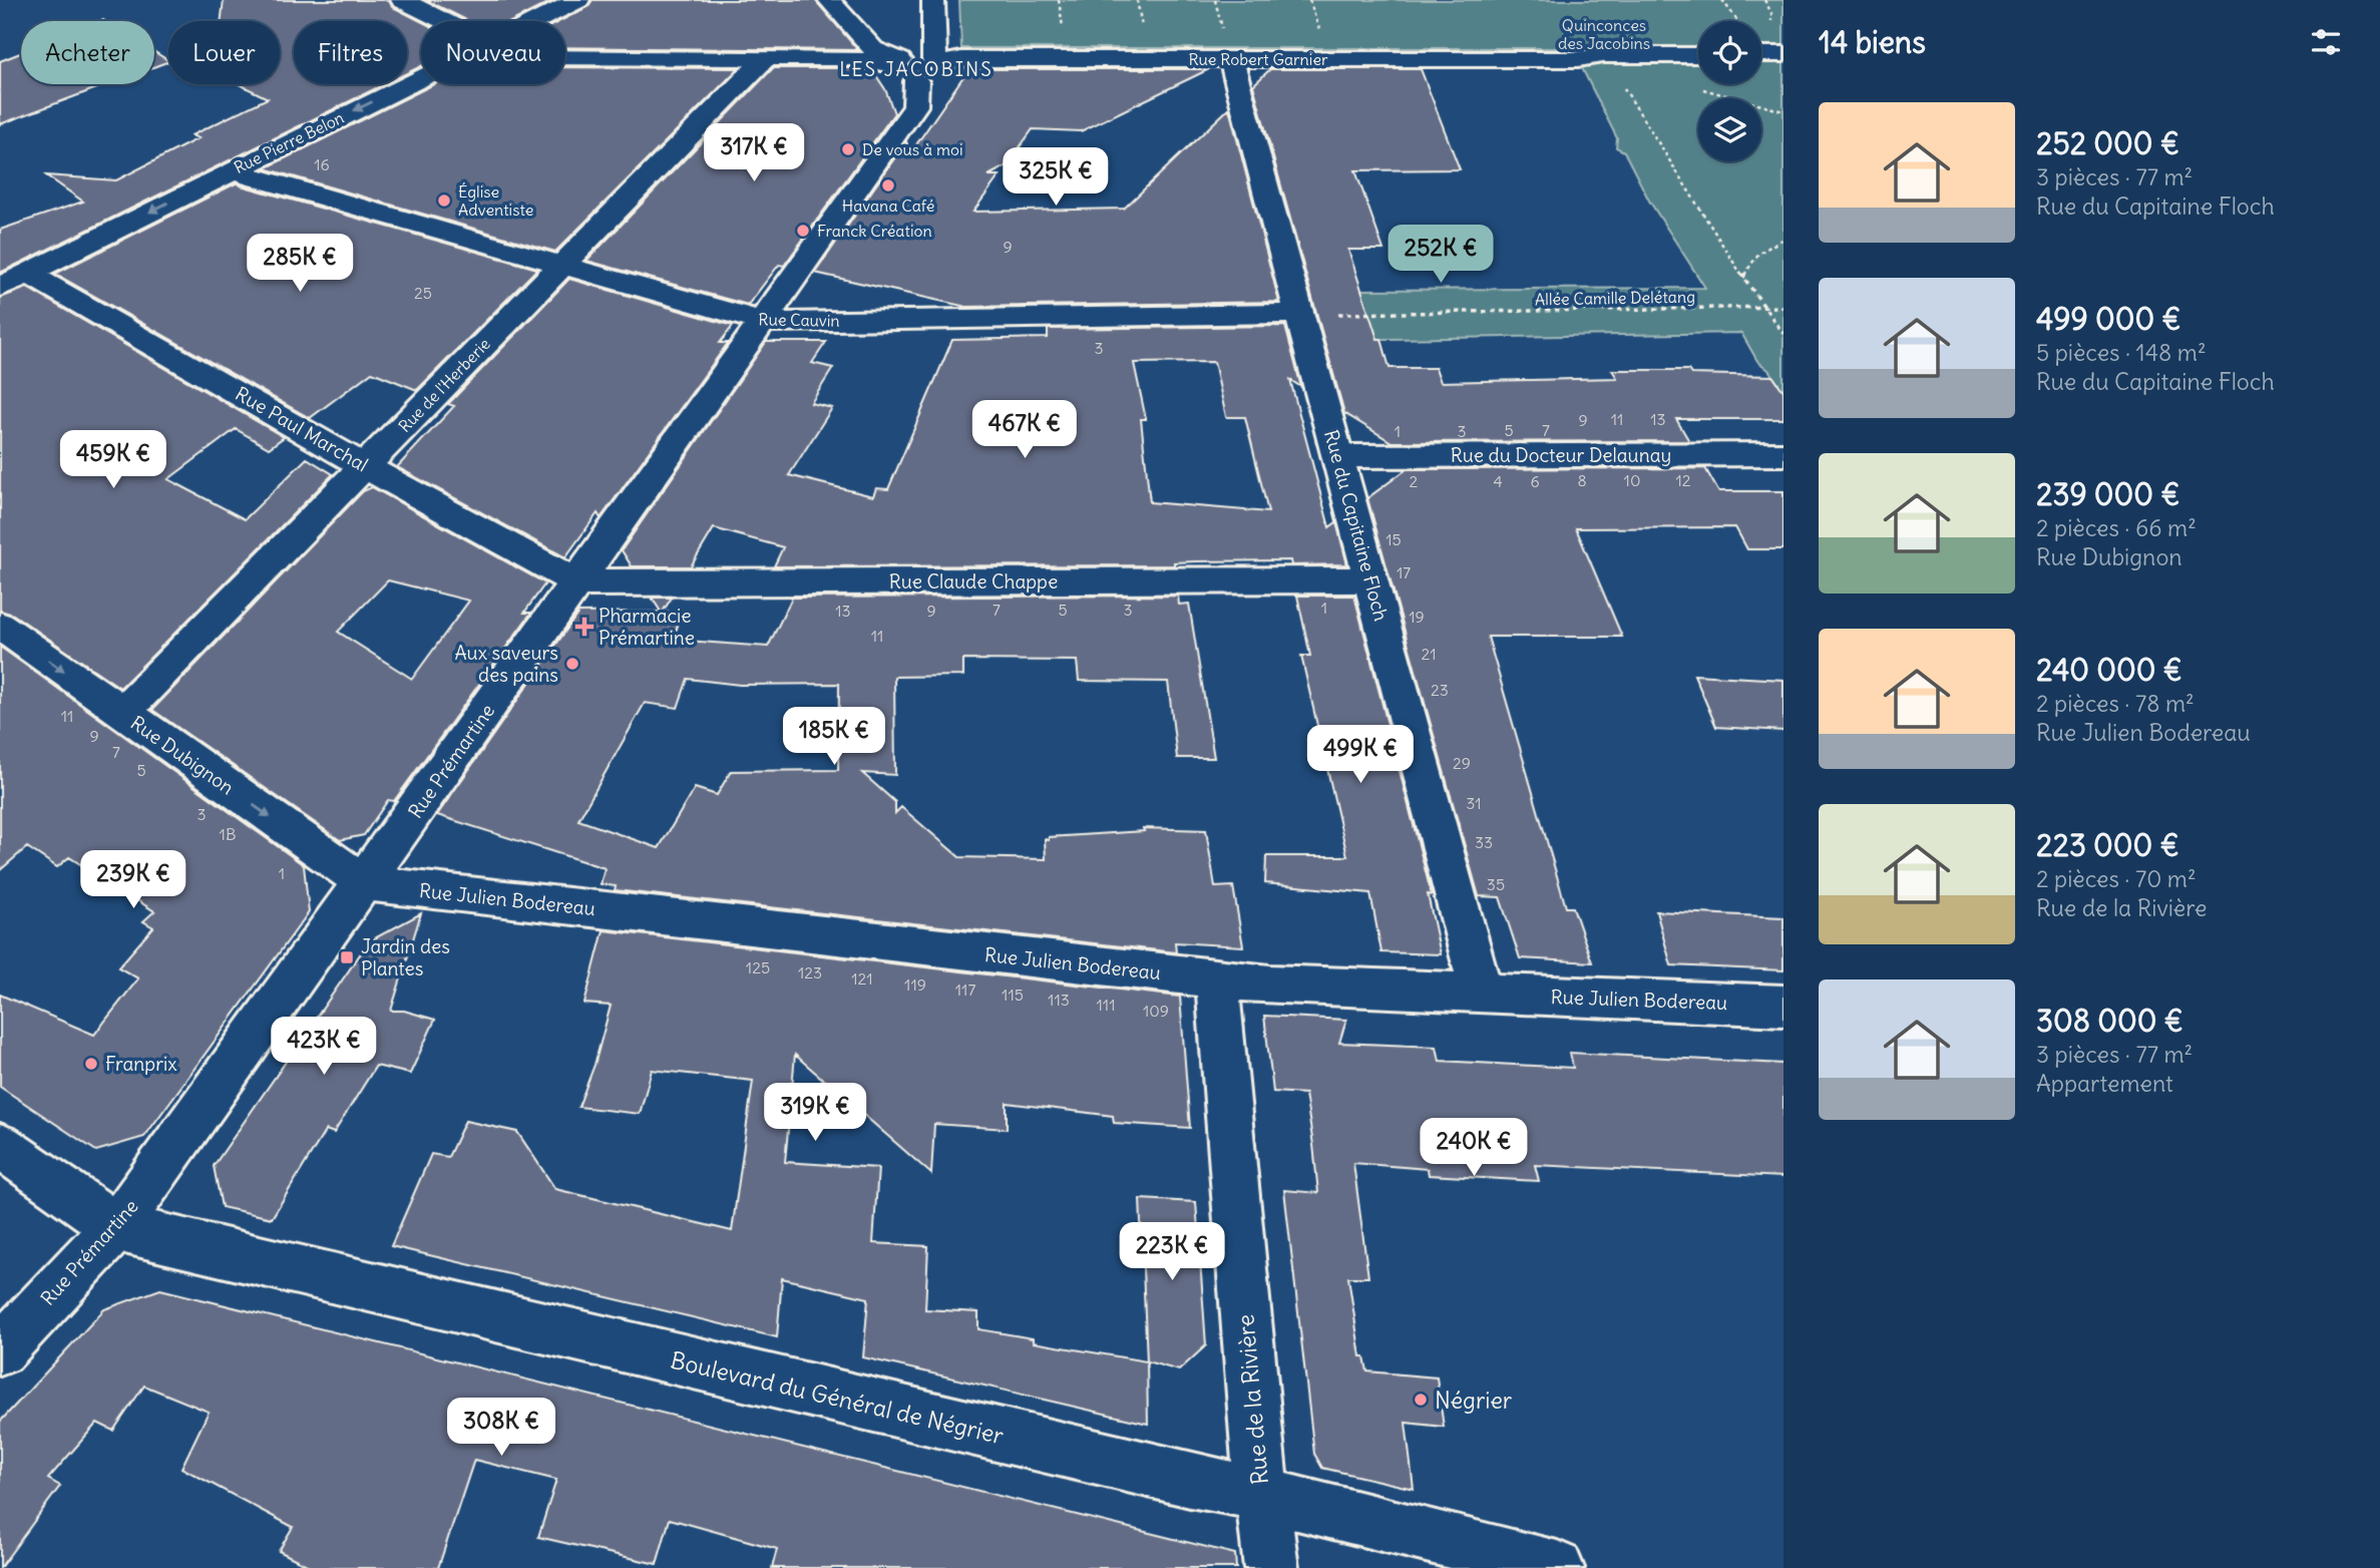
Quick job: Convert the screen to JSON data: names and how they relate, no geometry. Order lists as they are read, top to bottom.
{
  "streets": {
    "street": [
      "Rue Robert Garnier",
      "Rue Pierre Belon",
      "Rue Cauvin",
      "Rue de l'Herberie",
      "Rue Paul Marchal",
      "Rue du Docteur Delaunay",
      "Rue du Capitaine Floch",
      "Rue Claude Chappe",
      "Rue Dubignon",
      "Rue Prémartine",
      "Rue Julien Bodereau",
      "Boulevard du Général de Négrier",
      "Rue de la Rivière"
    ],
    "path": ["Allée Camille Delétang"]
  },
  "crossings": [
    ["Rue Robert Garnier", "Rue de l'Herberie"],
    ["Rue Robert Garnier", "Rue du Capitaine Floch"],
    ["Rue Robert Garnier", "Rue Prémartine"],
    ["Rue Pierre Belon", "Rue Cauvin"],
    ["Rue Pierre Belon", "Rue Paul Marchal"],
    ["Allée Camille Delétang", "Rue Cauvin"],
    ["Allée Camille Delétang", "Rue du Capitaine Floch"],
    ["Rue Cauvin", "Rue de l'Herberie"],
    ["Rue Cauvin", "Rue du Capitaine Floch"],
    ["Rue Cauvin", "Rue Prémartine"],
    ["Rue de l'Herberie", "Rue Paul Marchal"],
    ["Rue de l'Herberie", "Rue Dubignon"],
    ["Rue Paul Marchal", "Rue Claude Chappe"],
    ["Rue Paul Marchal", "Rue Prémartine"],
    ["Rue du Docteur Delaunay", "Rue du Capitaine Floch"],
    ["Rue du Capitaine Floch", "Rue Claude Chappe"],
    ["Rue du Capitaine Floch", "Rue Julien Bodereau"],
    ["Rue Claude Chappe", "Rue Prémartine"],
    ["Rue Dubignon", "Rue Prémartine"],
    ["Rue Dubignon", "Rue Julien Bodereau"],
    ["Rue Prémartine", "Rue Julien Bodereau"],
    ["Rue Prémartine", "Boulevard du Général de Négrier"],
    ["Rue Julien Bodereau", "Rue de la Rivière"],
    ["Boulevard du Général de Négrier", "Rue de la Rivière"]
  ],
  "one_way": ["Rue Pierre Belon", "Rue Dubignon"],
  "districts": ["LES JACOBINS"],
  "parks": ["Quinconces des Jacobins"],
  "places": {
    "other": [
      "De vous à moi",
      "Havana Café",
      "Église Adventiste",
      "Franck Création",
      "Aux saveurs des pains",
      "Franprix",
      "Négrier"
    ],
    "health": ["Pharmacie Prémartine"],
    "transit": ["Jardin des Plantes"]
  },
  "house_numbers": [
    "16",
    "9",
    "25",
    "3",
    "11",
    "13",
    "9",
    "5",
    "7",
    "1",
    "3",
    "8",
    "10",
    "12",
    "2",
    "4",
    "6",
    "15",
    "17",
    "1",
    "7",
    "5",
    "3",
    "13",
    "9",
    "19",
    "11",
    "21",
    "23",
    "11",
    "9",
    "7",
    "29",
    "5",
    "31",
    "3",
    "1B",
    "33",
    "1",
    "35",
    "125",
    "123",
    "121",
    "119",
    "117",
    "115",
    "113",
    "111",
    "109"
  ],
  "page": {
    "heading": "14 biens",
    "chip": [
      "Acheter",
      "Louer",
      "Filtres",
      "Nouveau"
    ],
    "list": [
      {
        "name": "252 000 €",
        "note": "3 pièces · 77 m² · Rue du Capitaine Floch"
      },
      {
        "name": "499 000 €",
        "note": "5 pièces · 148 m² · Rue du Capitaine Floch"
      },
      {
        "name": "239 000 €",
        "note": "2 pièces · 66 m² · Rue Dubignon"
      },
      {
        "name": "240 000 €",
        "note": "2 pièces · 78 m² · Rue Julien Bodereau"
      },
      {
        "name": "223 000 €",
        "note": "2 pièces · 70 m² · Rue de la Rivière"
      },
      {
        "name": "308 000 €",
        "note": "3 pièces · 77 m² · Appartement"
      }
    ],
    "price": [
      "317K €",
      "325K €",
      "252K €",
      "285K €",
      "467K €",
      "459K €",
      "185K €",
      "499K €",
      "239K €",
      "423K €",
      "319K €",
      "240K €",
      "223K €",
      "308K €"
    ]
  }
}
